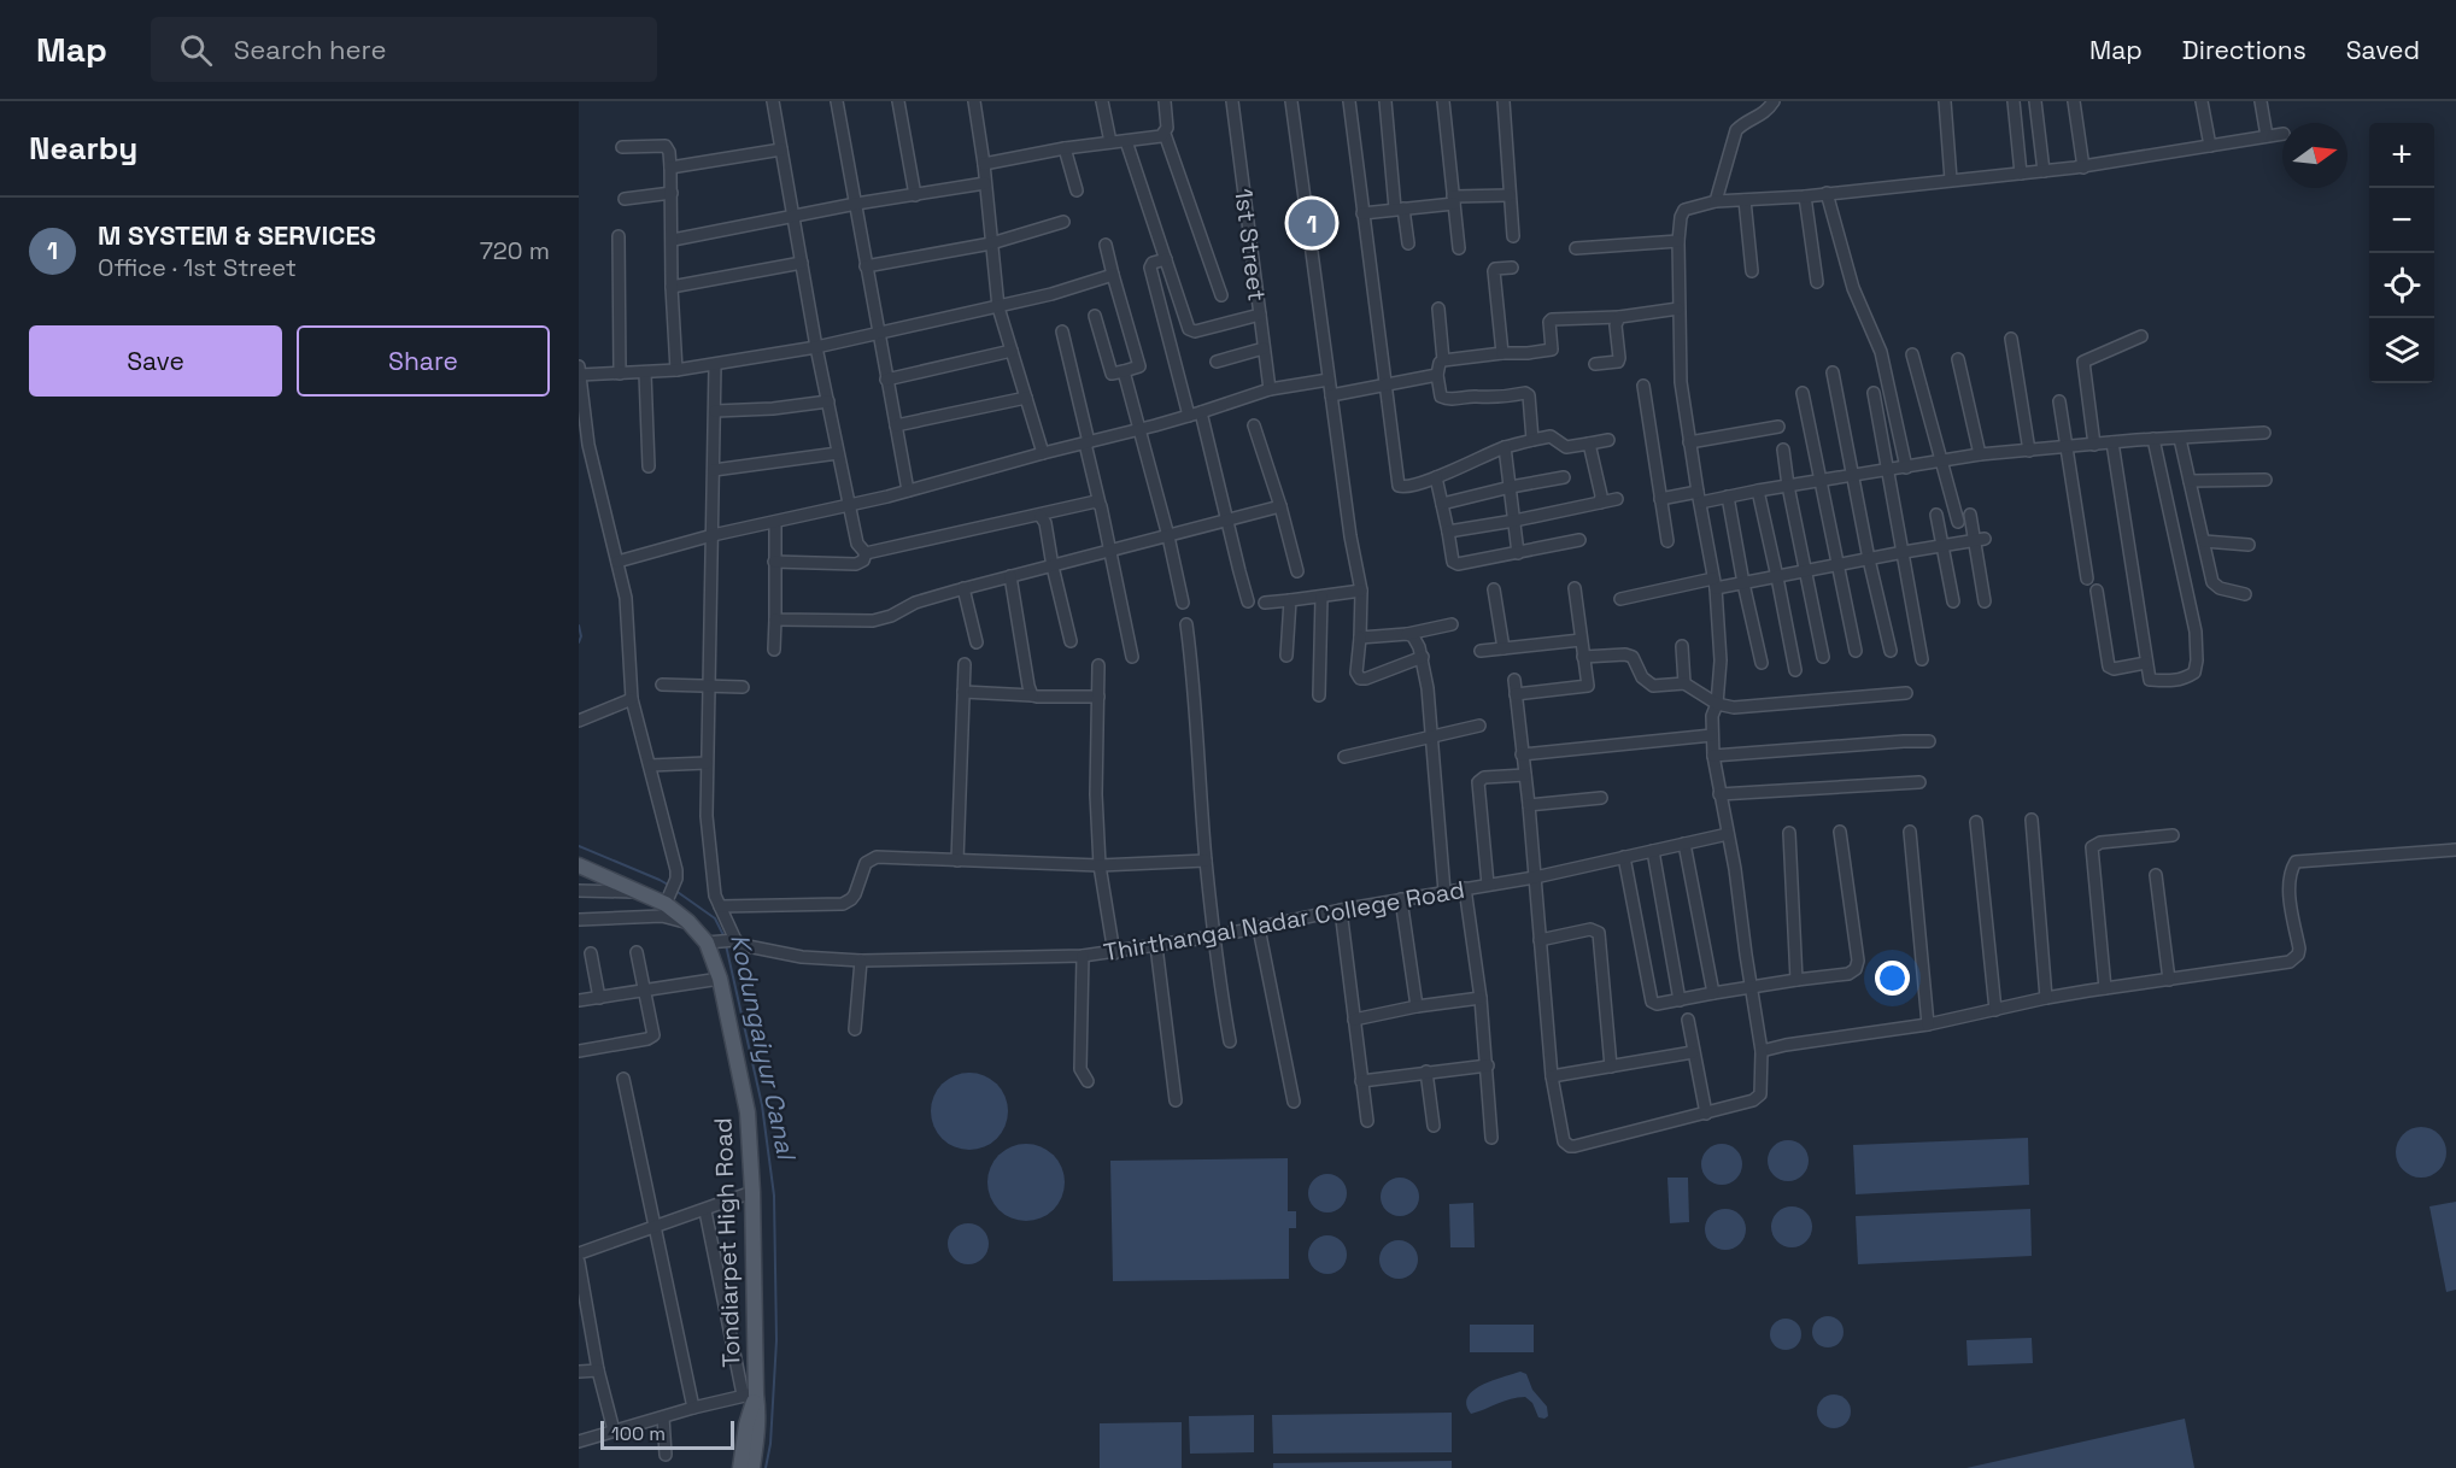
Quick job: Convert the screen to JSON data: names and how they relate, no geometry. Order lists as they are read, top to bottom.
{
  "streets": {
    "main road": ["Tondiarpet High Road"],
    "street": ["1st Street", "Thirthangal Nadar College Road"]
  },
  "crossings": [
    ["Thirthangal Nadar College Road", "Tondiarpet High Road"]
  ],
  "water": ["Kodungaiyur Canal"],
  "scale_bar": "100 m",
  "north": "right",
  "page": {
    "header": "Map",
    "search": "Search here",
    "nav": ["Map", "Directions", "Saved"],
    "heading": "Nearby",
    "map_buttons": ["+", "−"],
    "list": [
      {
        "mark": "1",
        "name": "M SYSTEM & SERVICES",
        "note": "Office · 1st Street",
        "value": "720 m"
      }
    ],
    "pins": "1",
    "buttons": ["Save", "Share"],
    "scale": "100 m"
  }
}
